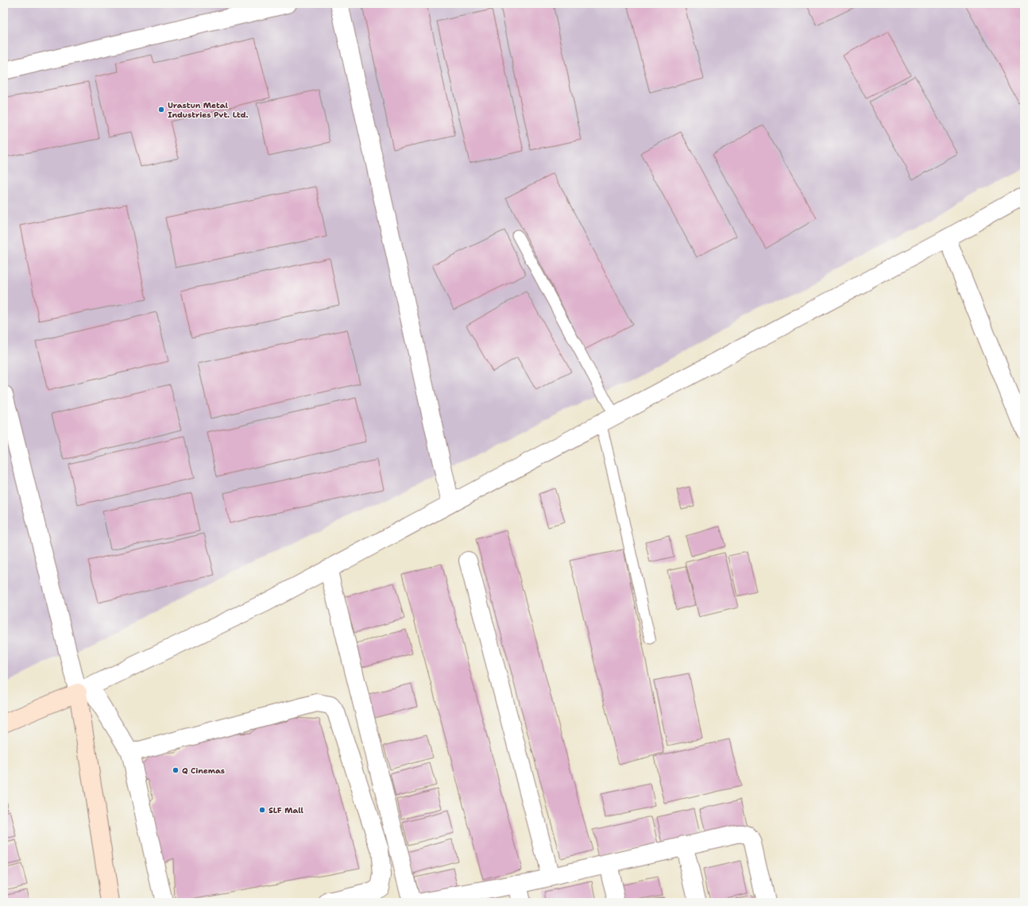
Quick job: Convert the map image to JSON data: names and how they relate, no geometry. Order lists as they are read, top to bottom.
{
  "places": ["Urastun Metal Industries Pvt. Ltd.", "Q Cinemas", "SLF Mall"]
}
